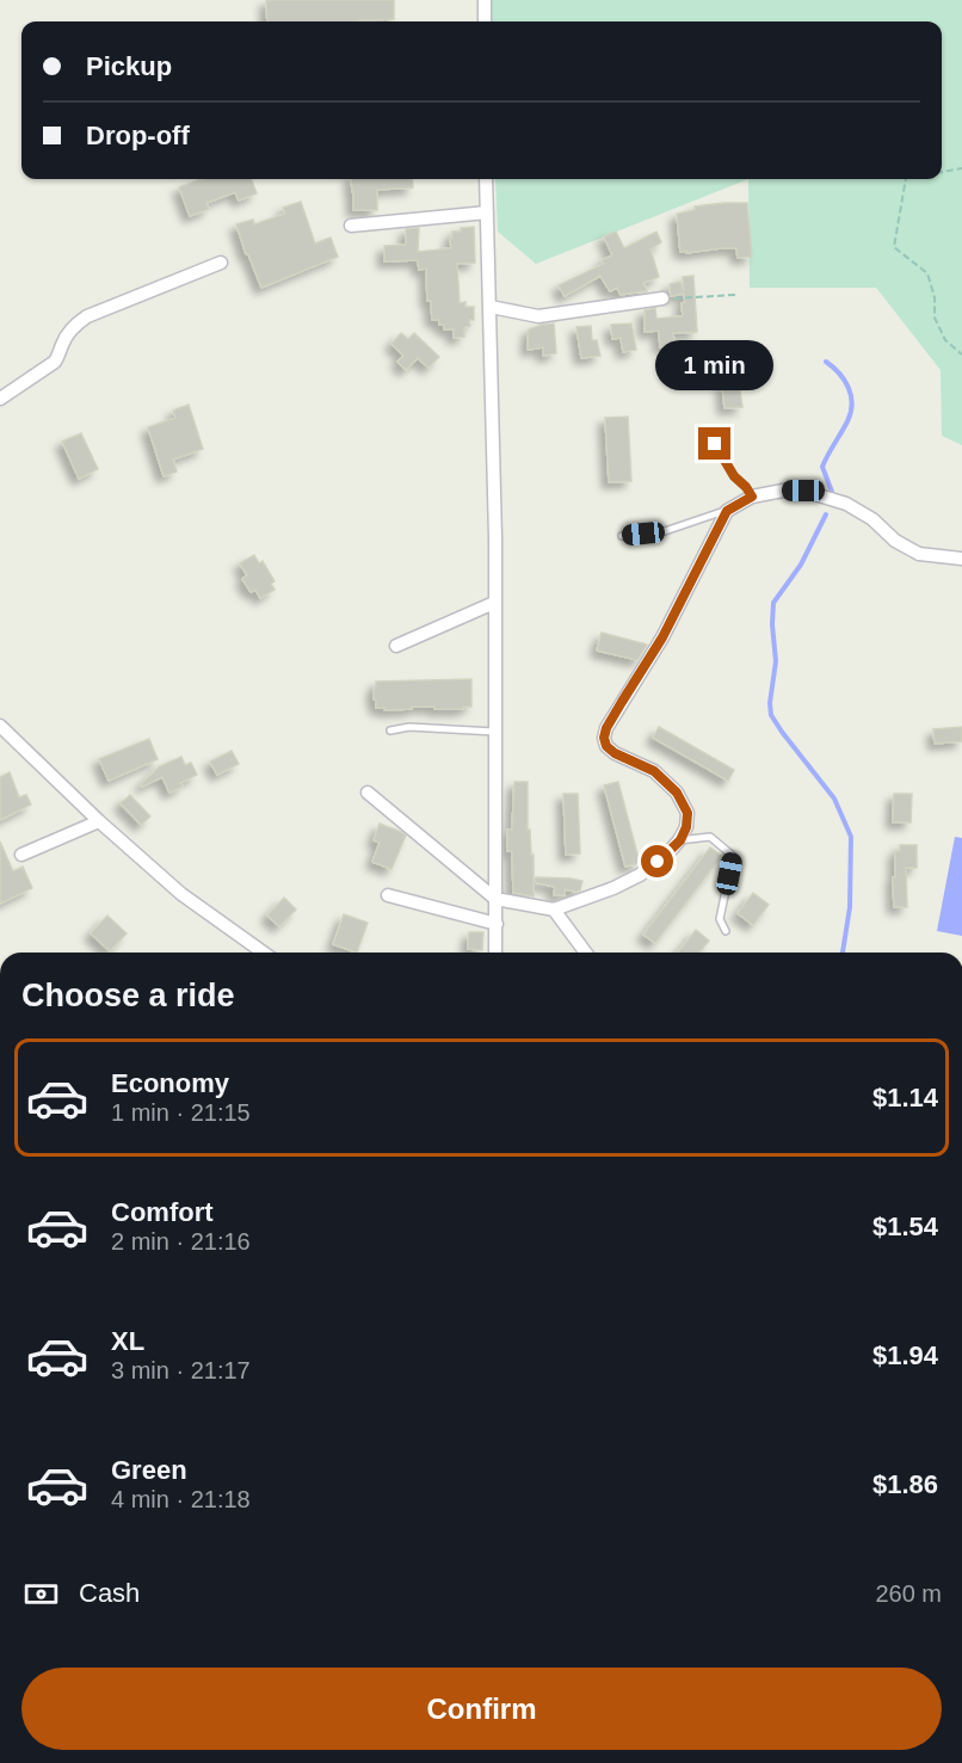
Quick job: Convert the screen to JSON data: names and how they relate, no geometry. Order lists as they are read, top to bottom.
{
  "page": {
    "banner": ["Pickup", "Drop-off"],
    "bubble": "1 min",
    "heading": "Choose a ride",
    "list": [
      {
        "name": "Economy",
        "note": "1 min · 21:15",
        "value": "$1.14"
      },
      {
        "name": "Comfort",
        "note": "2 min · 21:16",
        "value": "$1.54"
      },
      {
        "name": "XL",
        "note": "3 min · 21:17",
        "value": "$1.94"
      },
      {
        "name": "Green",
        "note": "4 min · 21:18",
        "value": "$1.86"
      }
    ],
    "pay": ["Cash", "260 m"],
    "buttons": "Confirm"
  }
}
